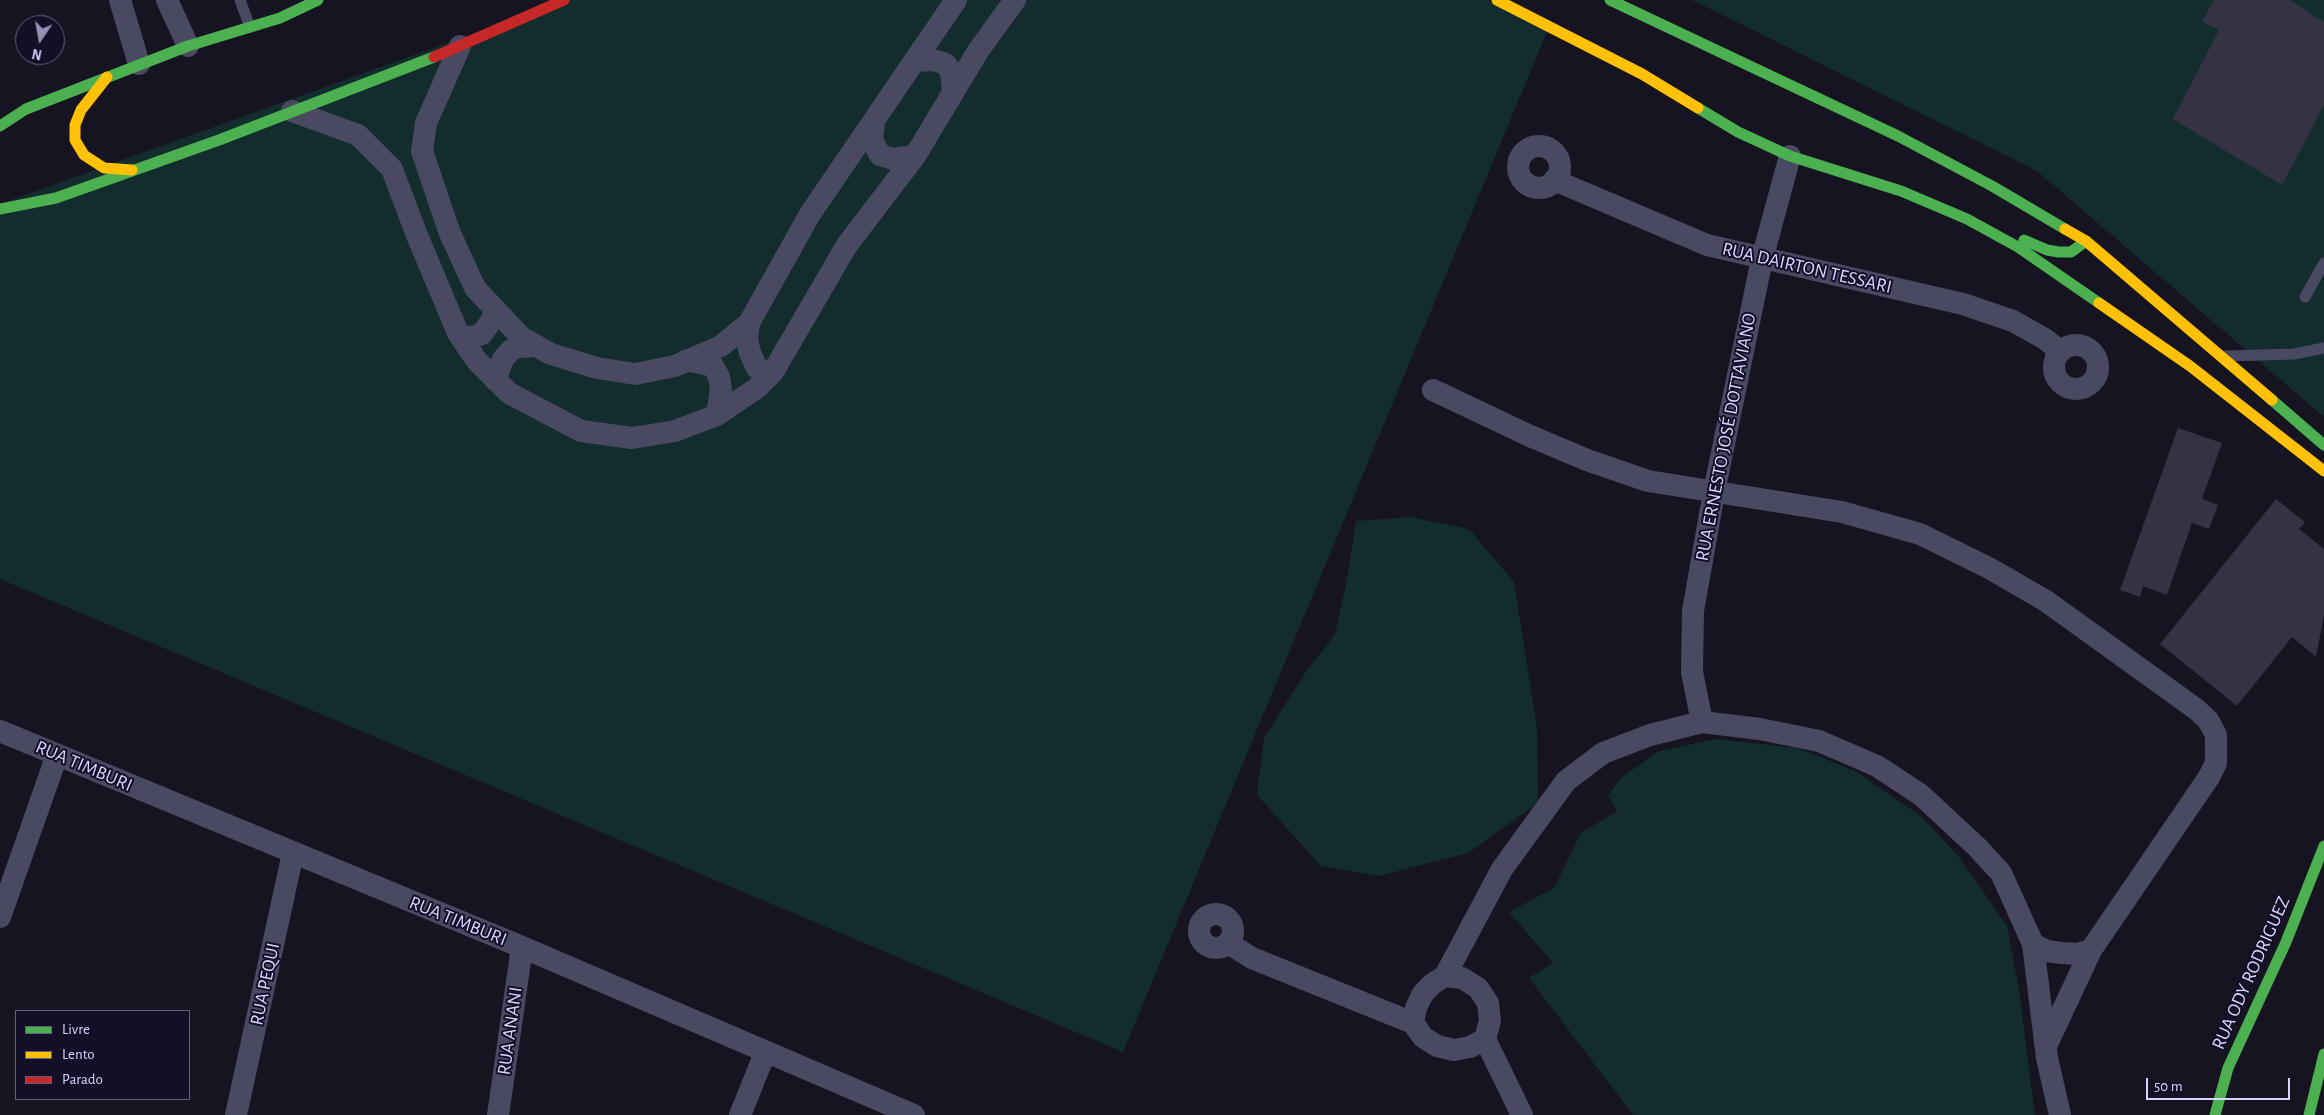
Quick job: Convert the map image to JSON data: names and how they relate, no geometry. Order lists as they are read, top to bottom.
{
  "streets": {
    "main road": ["RUA ODY RODRIGUEZ"],
    "street": [
      "RUA DAIRTON TESSARI",
      "RUA ERNESTO JOSÉ DOTTAVIANO",
      "RUA TIMBURI",
      "RUA PEQUI",
      "RUA ANANI"
    ]
  },
  "crossings": [
    ["RUA DAIRTON TESSARI", "RUA ERNESTO JOSÉ DOTTAVIANO"],
    ["RUA TIMBURI", "RUA PEQUI"],
    ["RUA TIMBURI", "RUA ANANI"]
  ],
  "legend": ["Livre", "Lento", "Parado"],
  "scale_bar": "50 m",
  "north": "bottom"
}
